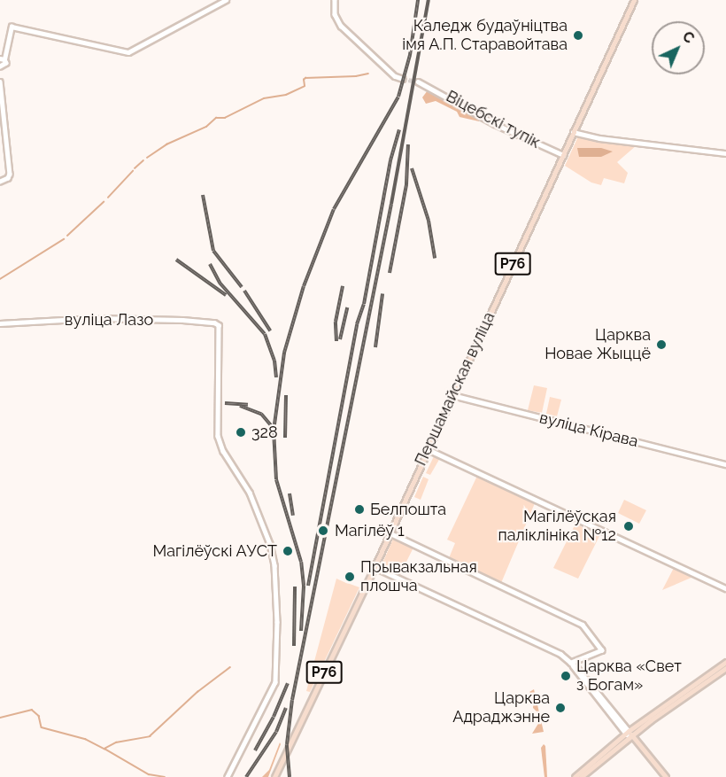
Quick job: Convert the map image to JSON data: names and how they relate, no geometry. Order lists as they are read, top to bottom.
{
  "streets": {
    "main road": [
      "Віцебскі тупік",
      "Р76",
      "вуліца Лазо",
      "Першамайская вуліца",
      "вуліца Кірава"
    ]
  },
  "crossings": [
    ["Віцебскі тупік", "Першамайская вуліца"],
    ["Першамайская вуліца", "вуліца Кірава"]
  ],
  "places": [
    "Каледж будаўніцтва імя А.П. Старавойтава",
    "Царква Новае Жыццё",
    "328",
    "Белпошта",
    "Магілёўская паліклініка №12",
    "Магілёў 1",
    "Магілёўскі АУСТ",
    "Прывакзальная плошча",
    "Царква «Свет з Богам»",
    "Царква Адраджэнне"
  ],
  "north": "top right"
}
